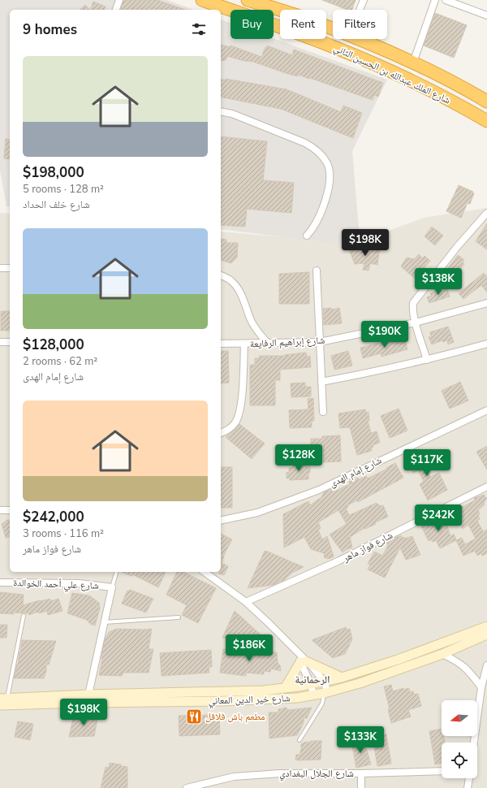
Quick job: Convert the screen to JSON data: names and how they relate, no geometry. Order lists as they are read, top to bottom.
{
  "streets": {
    "highway": ["شارع الملك عبدالله بن الحسين الثاني"],
    "street": [
      "شارع إبراهيم الرفايعة",
      "شارع إمام الهدى",
      "شارع فواز ماهر",
      "شارع علي أحمد الخوالدة",
      "شارع خير الدين المعاني",
      "شارع الجلال البغدادي"
    ]
  },
  "crossings": [
    ["شارع علي أحمد الخوالدة", "شارع خير الدين المعاني"]
  ],
  "districts": ["الرحمانية"],
  "places": {
    "restaurant": ["مطعم باش فلافل"]
  },
  "north": "left",
  "page": {
    "chip": ["Buy", "Rent", "Filters"],
    "heading": "9 homes",
    "list": [
      {
        "name": "$198,000",
        "note": "5 rooms · 128 m² · شارع خلف الحداد"
      },
      {
        "name": "$128,000",
        "note": "2 rooms · 62 m² · شارع إمام الهدى"
      },
      {
        "name": "$242,000",
        "note": "3 rooms · 116 m² · شارع فواز ماهر"
      }
    ],
    "price": [
      "$198K",
      "$138K",
      "$190K",
      "$128K",
      "$117K",
      "$242K",
      "$186K",
      "$198K",
      "$133K"
    ]
  }
}
